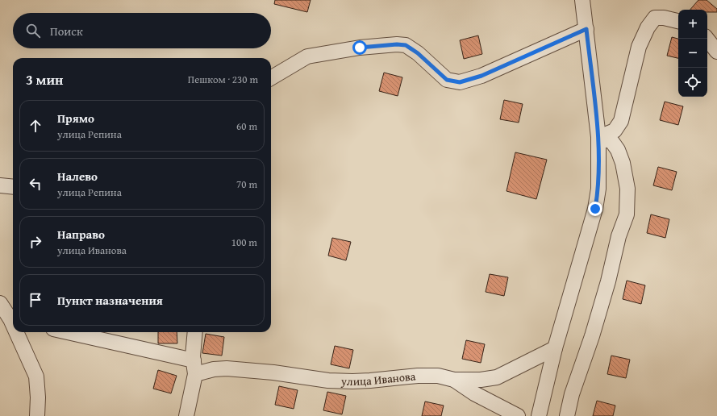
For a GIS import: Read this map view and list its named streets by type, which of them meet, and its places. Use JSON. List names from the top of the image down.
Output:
{
  "streets": {
    "street": ["улица Иванова"]
  },
  "page": {
    "map_buttons": ["+", "−"],
    "search": "Поиск",
    "heading": ["3 мин", "Пешком · 230 m"],
    "list": [
      ["Прямо", "улица Репина", "60 m"],
      ["Налево", "улица Репина", "70 m"],
      ["Направо", "улица Иванова", "100 m"],
      "Пункт назначения"
    ]
  }
}
